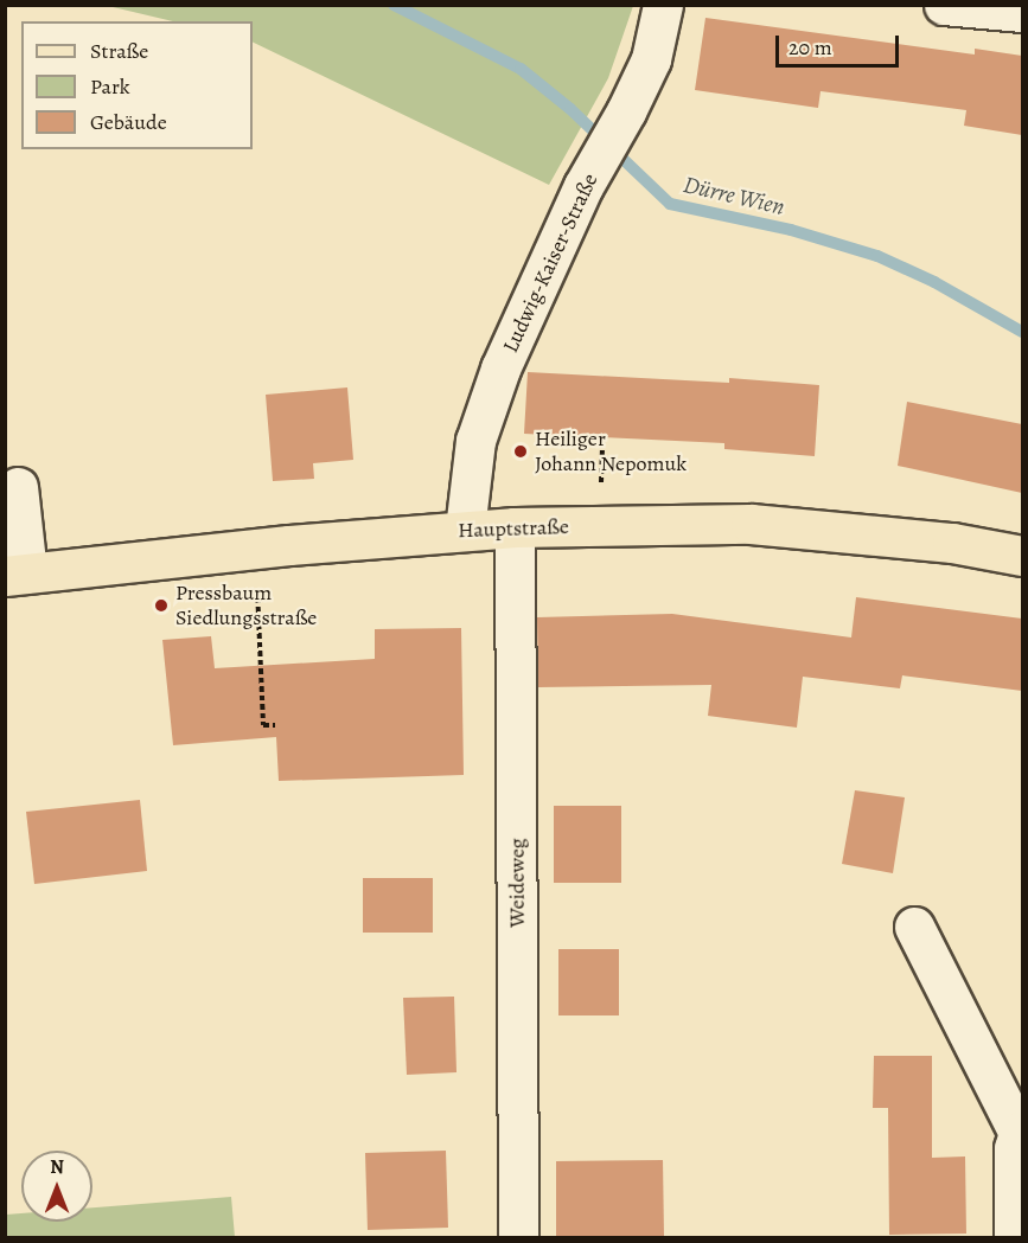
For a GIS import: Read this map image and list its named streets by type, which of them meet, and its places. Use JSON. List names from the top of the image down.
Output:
{
  "streets": {
    "main road": ["Hauptstraße"],
    "street": ["Ludwig-Kaiser-Straße", "Weideweg"]
  },
  "crossings": [
    ["Ludwig-Kaiser-Straße", "Hauptstraße"],
    ["Hauptstraße", "Weideweg"]
  ],
  "water": ["Dürre Wien"],
  "places": ["Heiliger Johann Nepomuk", "Pressbaum Siedlungsstraße"],
  "legend": ["Straße", "Park", "Gebäude"],
  "scale_bar": "20 m",
  "north": "top"
}
